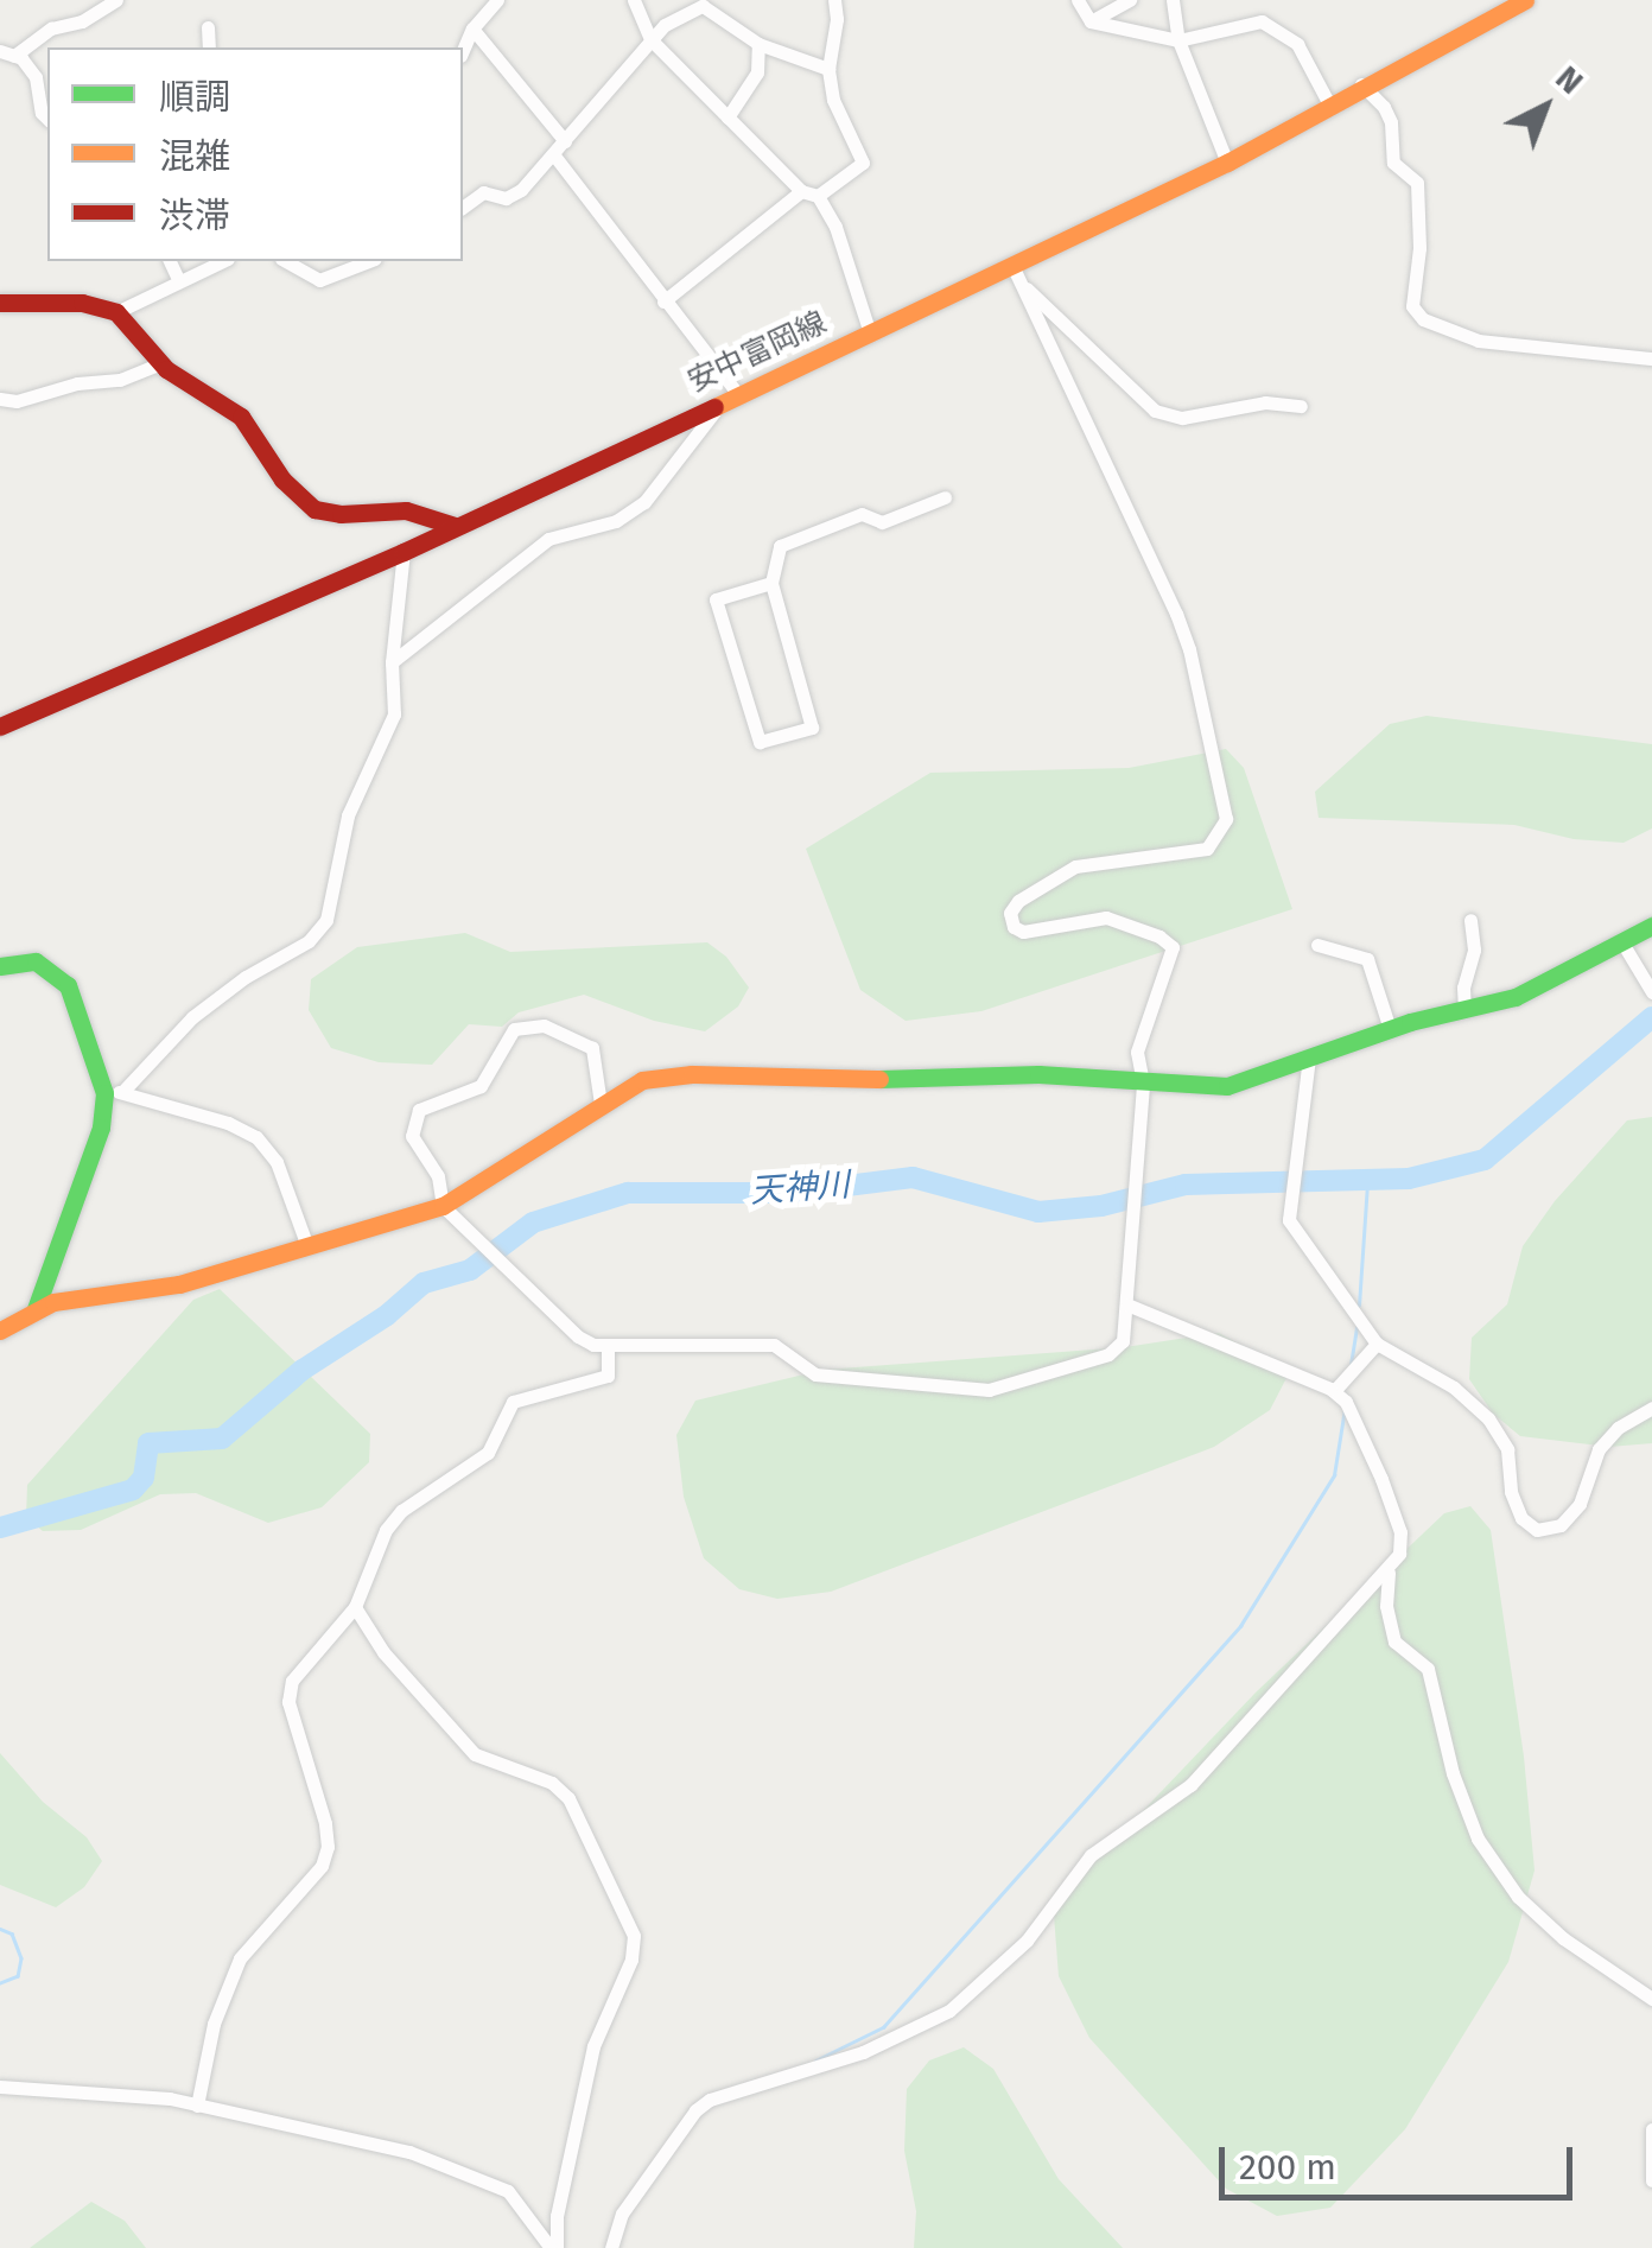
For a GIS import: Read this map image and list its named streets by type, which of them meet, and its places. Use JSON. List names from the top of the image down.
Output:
{
  "streets": {
    "main road": ["安中富岡線"]
  },
  "water": ["天神川"],
  "legend": ["順調", "混雑", "渋滞"],
  "scale_bar": "200 m",
  "north": "top right"
}
